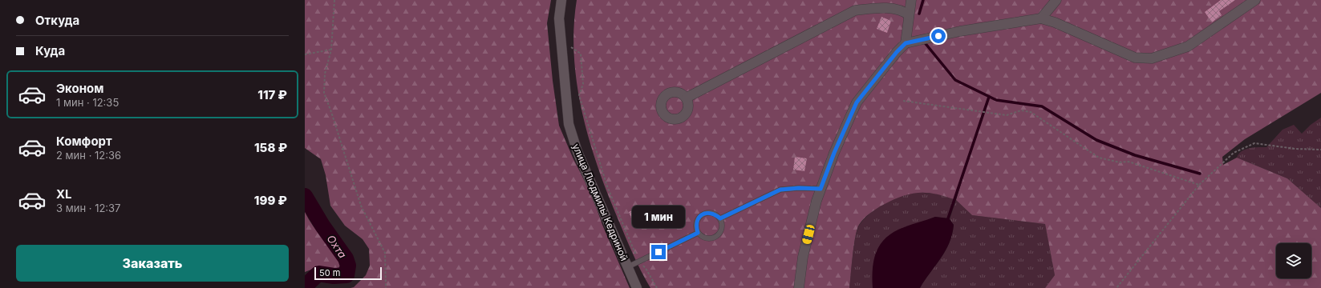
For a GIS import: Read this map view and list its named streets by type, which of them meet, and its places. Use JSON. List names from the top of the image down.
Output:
{
  "streets": {
    "street": ["улица Людмилы Кедриной"]
  },
  "water": ["Охта"],
  "scale_bar": "50 m",
  "page": {
    "banner": ["Откуда", "Куда"],
    "list": [
      {
        "name": "Эконом",
        "note": "1 мин · 12:35",
        "value": "117 ₽"
      },
      {
        "name": "Комфорт",
        "note": "2 мин · 12:36",
        "value": "158 ₽"
      },
      {
        "name": "XL",
        "note": "3 мин · 12:37",
        "value": "199 ₽"
      }
    ],
    "bubble": "1 мин",
    "buttons": "Заказать",
    "scale": "50 m"
  }
}
